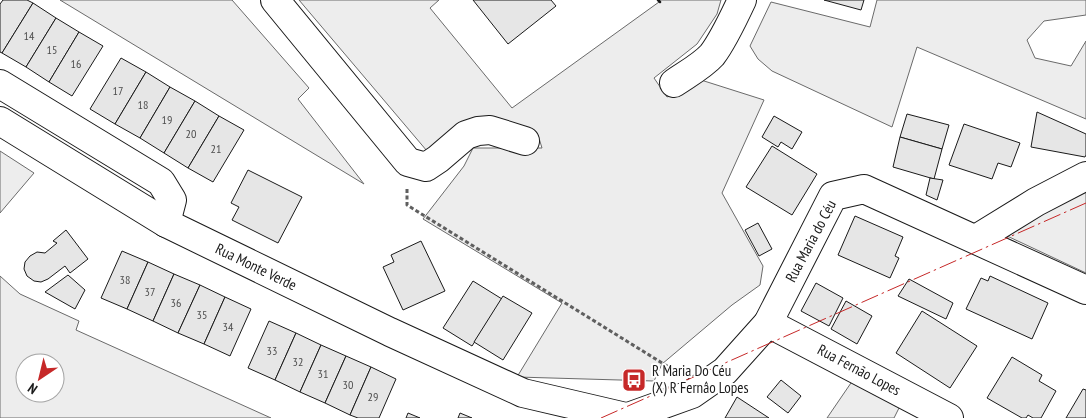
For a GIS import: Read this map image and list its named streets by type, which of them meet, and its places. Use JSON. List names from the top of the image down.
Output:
{
  "streets": {
    "street": ["Rua Maria do Céu", "Rua Monte Verde", "Rua Fernão Lopes"]
  },
  "crossings": [
    ["Rua Maria do Céu", "Rua Monte Verde"],
    ["Rua Maria do Céu", "Rua Fernão Lopes"]
  ],
  "places": {
    "bus stop": ["R Maria Do Céu (X) R Fernâo Lopes"]
  },
  "house_numbers": [
    "14",
    "15",
    "16",
    "17",
    "18",
    "19",
    "20",
    "21",
    "38",
    "37",
    "36",
    "35",
    "34",
    "33",
    "32",
    "31",
    "30",
    "29"
  ],
  "north": "bottom left"
}
